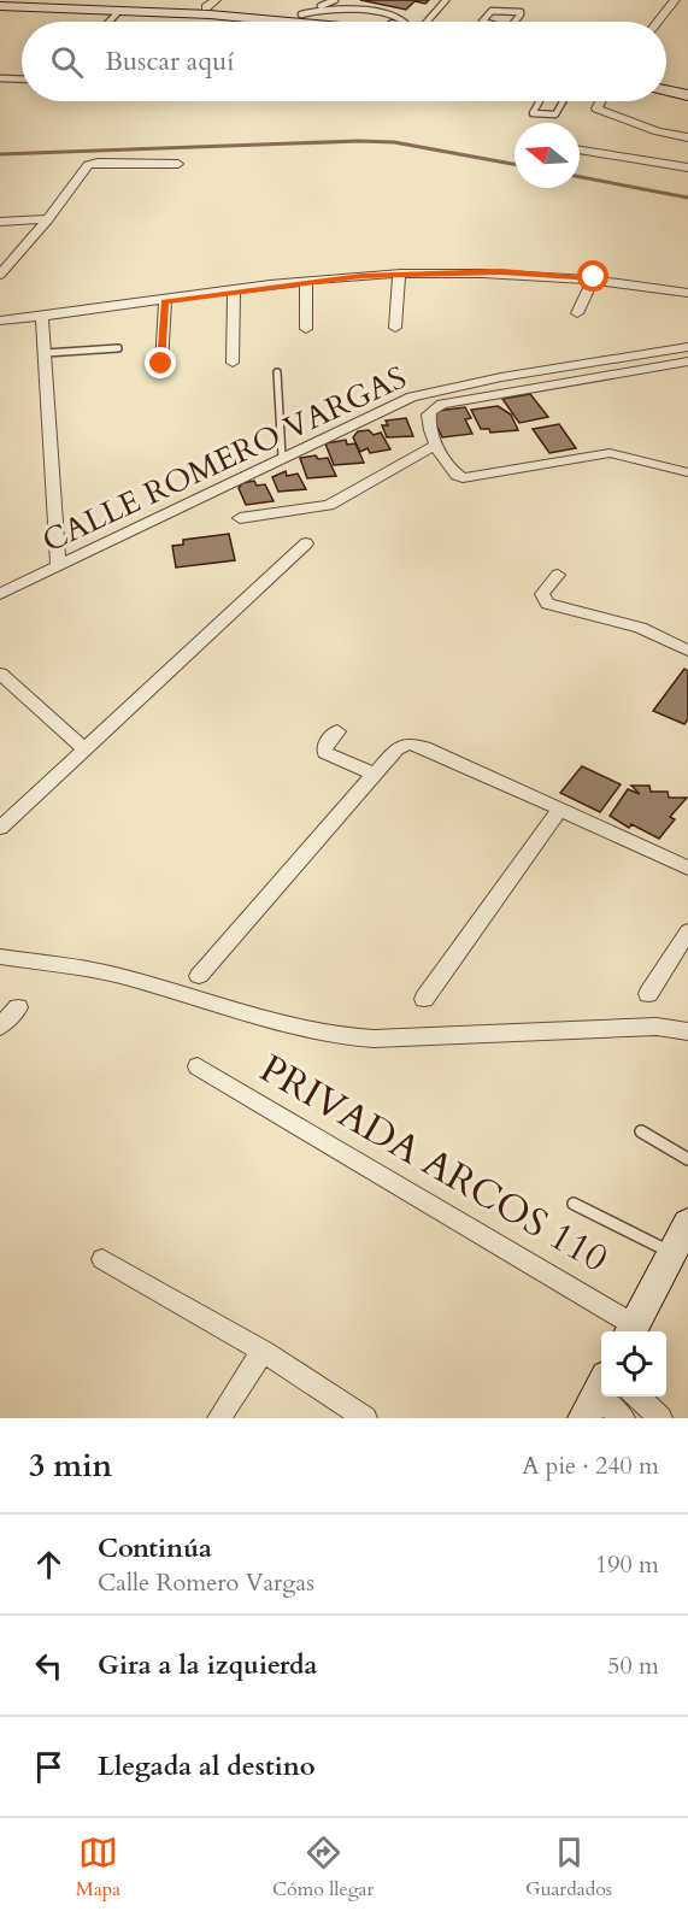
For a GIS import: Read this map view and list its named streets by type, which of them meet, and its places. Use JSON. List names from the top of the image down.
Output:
{
  "streets": {
    "street": ["CALLE ROMERO VARGAS", "PRIVADA ARCOS 110"]
  },
  "north": "left",
  "page": {
    "search": "Buscar aquí",
    "heading": ["3 min", "A pie · 240 m"],
    "list": [
      ["Continúa", "Calle Romero Vargas", "190 m"],
      ["Gira a la izquierda", "50 m"],
      "Llegada al destino"
    ],
    "nav": ["Mapa", "Cómo llegar", "Guardados"]
  }
}
